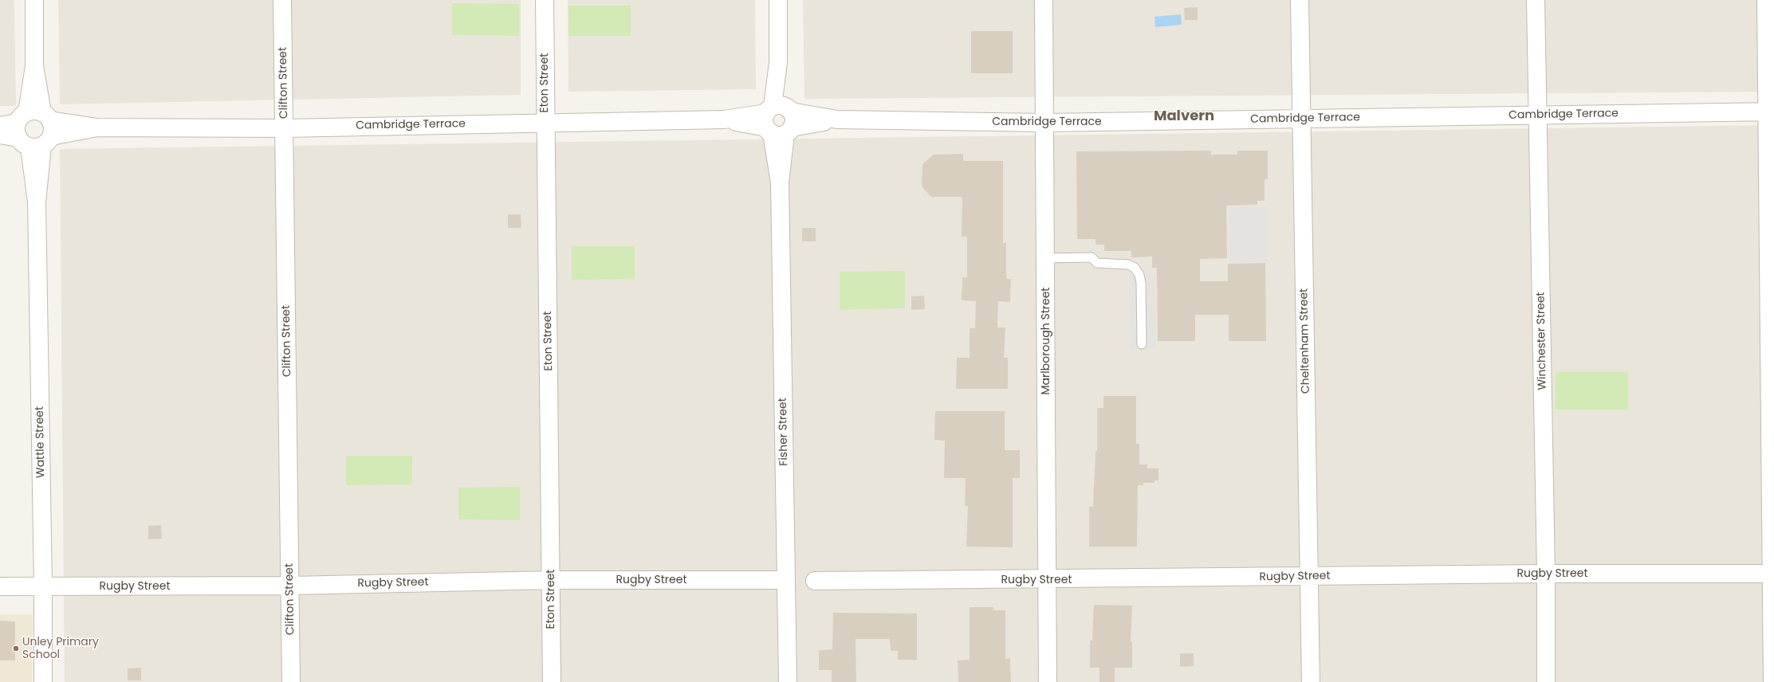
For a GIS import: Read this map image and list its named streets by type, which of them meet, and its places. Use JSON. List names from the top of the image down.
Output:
{
  "streets": {
    "street": [
      "Clifton Street",
      "Eton Street",
      "Cambridge Terrace",
      "Marlborough Street",
      "Cheltenham Street",
      "Winchester Street",
      "Fisher Street",
      "Wattle Street",
      "Rugby Street"
    ]
  },
  "crossings": [
    ["Clifton Street", "Cambridge Terrace"],
    ["Clifton Street", "Rugby Street"],
    ["Eton Street", "Cambridge Terrace"],
    ["Eton Street", "Rugby Street"],
    ["Cambridge Terrace", "Marlborough Street"],
    ["Cambridge Terrace", "Cheltenham Street"],
    ["Cambridge Terrace", "Winchester Street"],
    ["Cambridge Terrace", "Fisher Street"],
    ["Cambridge Terrace", "Wattle Street"],
    ["Marlborough Street", "Rugby Street"],
    ["Cheltenham Street", "Rugby Street"],
    ["Winchester Street", "Rugby Street"],
    ["Fisher Street", "Rugby Street"],
    ["Wattle Street", "Rugby Street"]
  ],
  "districts": ["Malvern"],
  "places": ["Unley Primary School"]
}
